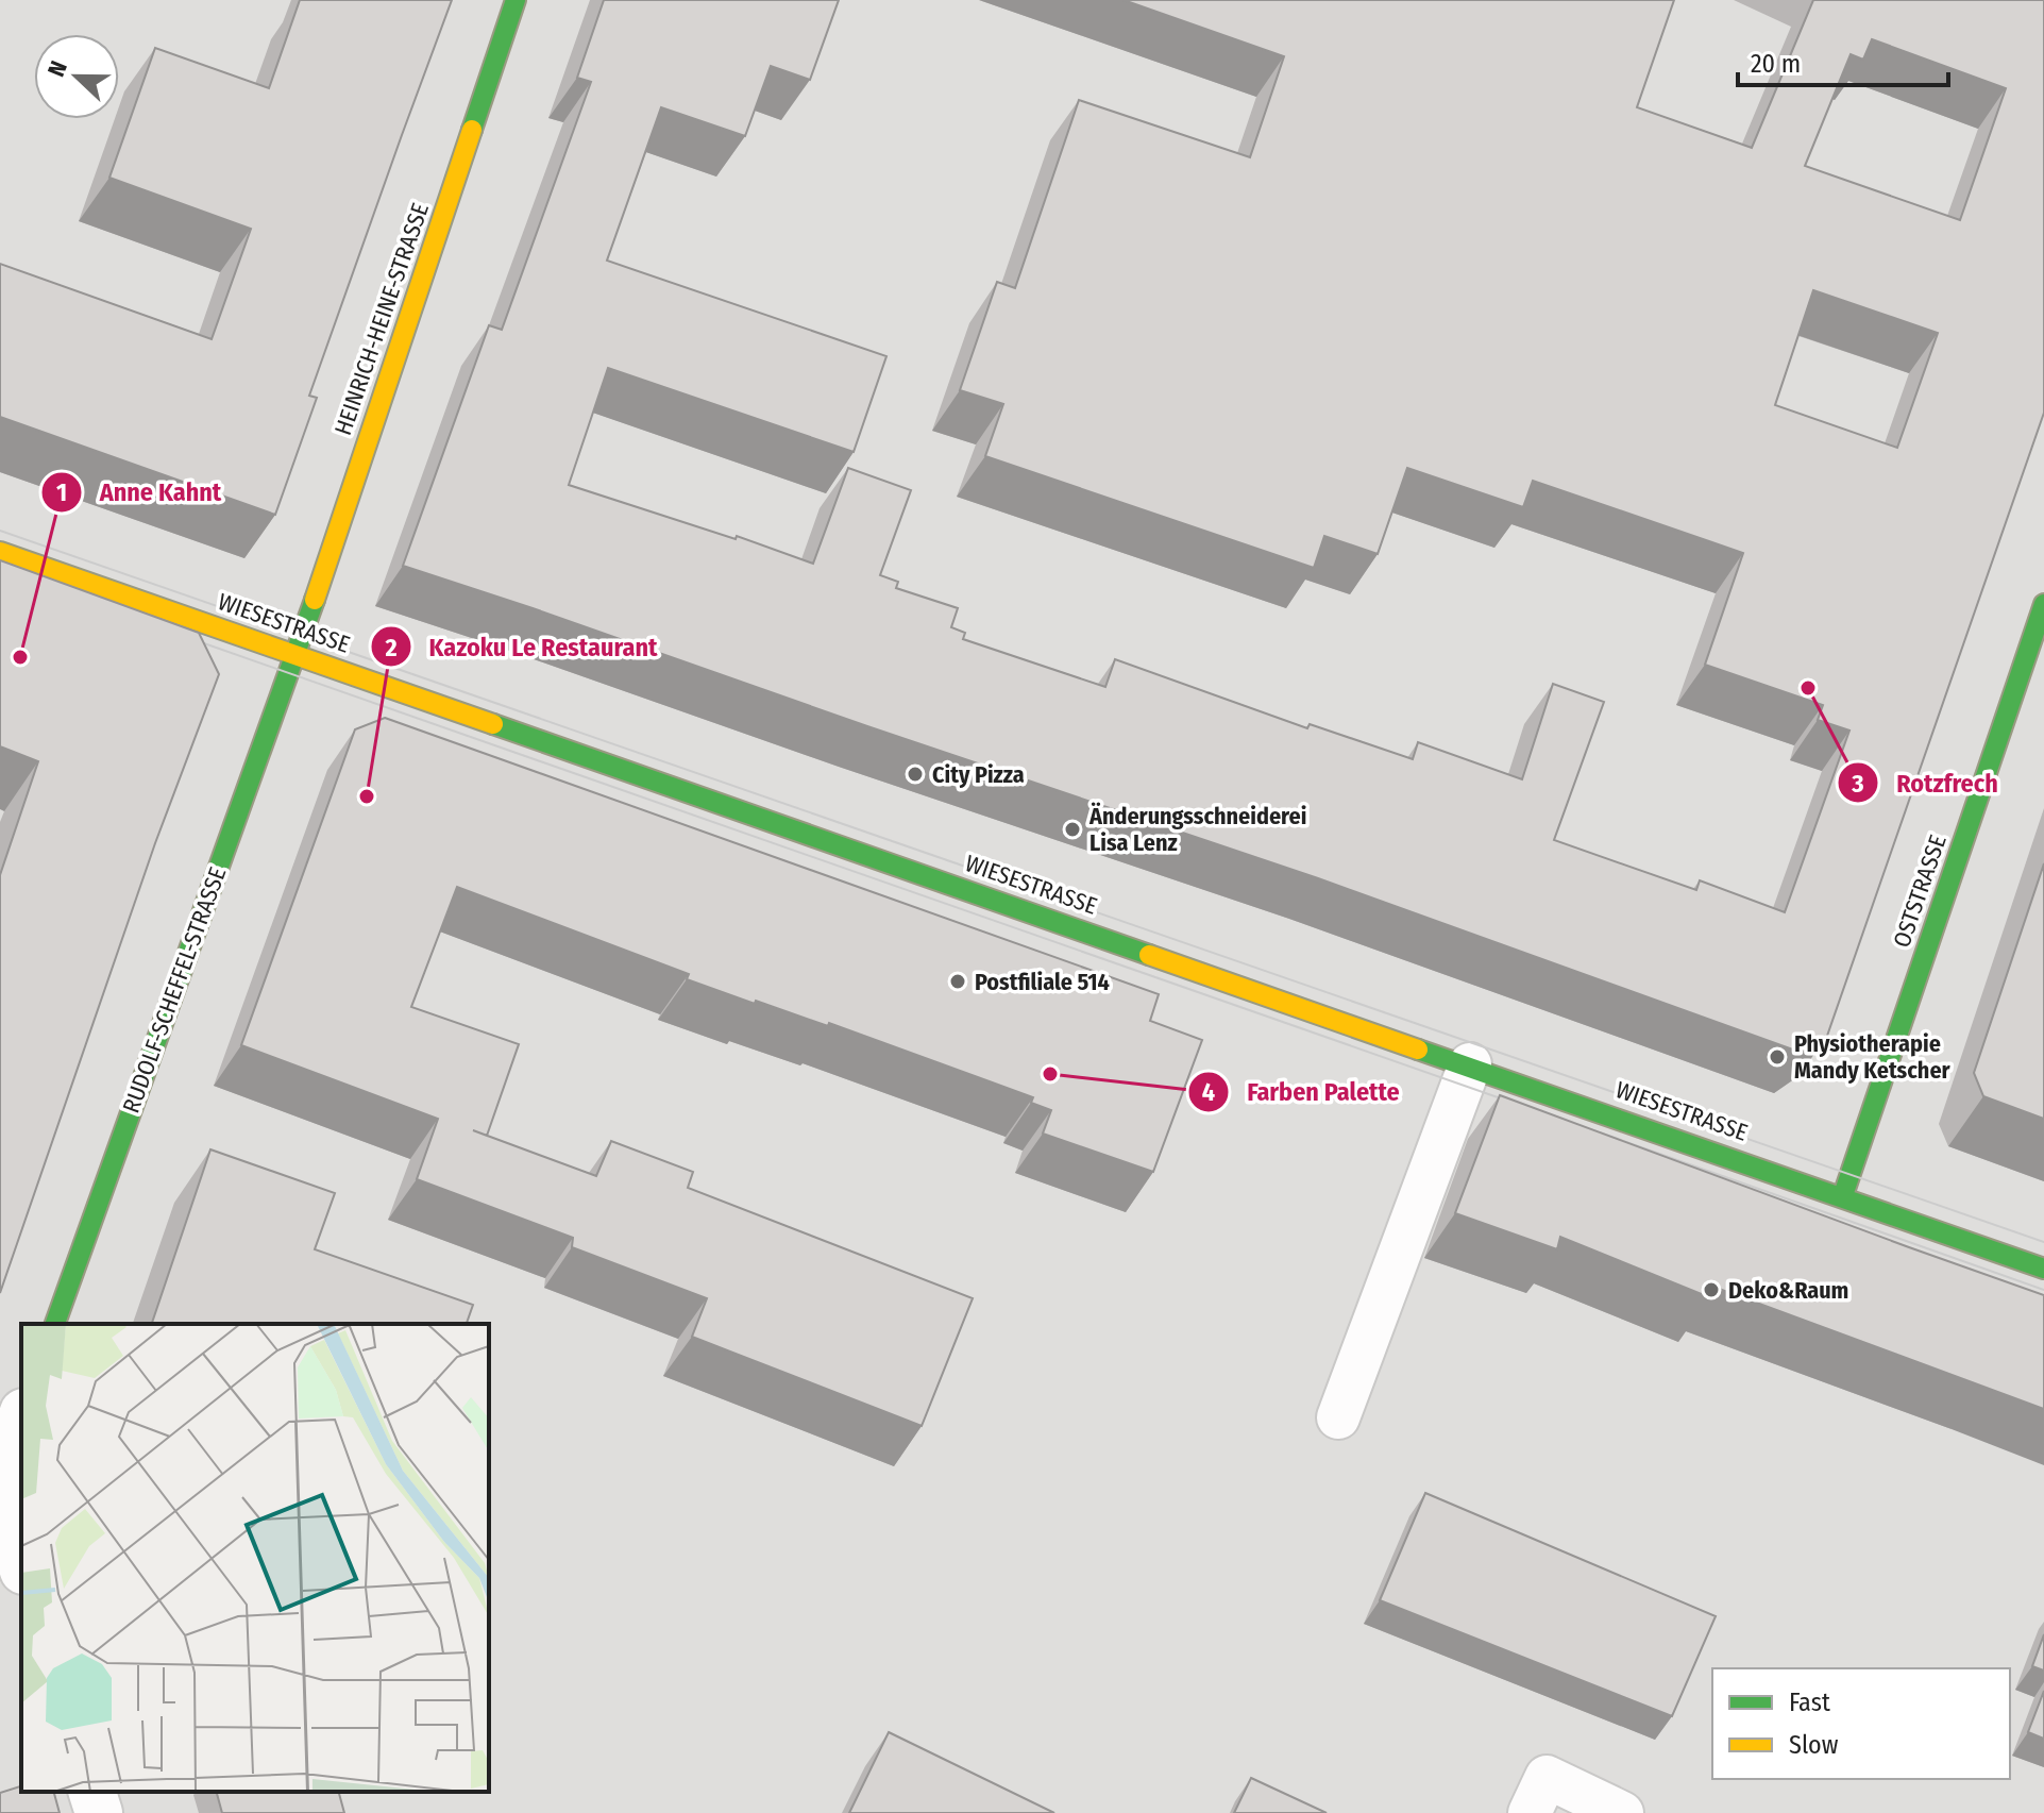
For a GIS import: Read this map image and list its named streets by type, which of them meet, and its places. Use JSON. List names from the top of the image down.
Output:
{
  "streets": {
    "street": [
      "HEINRICH-HEINE-STRASSE",
      "WIESESTRASSE",
      "OSTSTRASSE",
      "RUDOLF-SCHEFFEL-STRASSE"
    ]
  },
  "crossings": [
    ["HEINRICH-HEINE-STRASSE", "WIESESTRASSE"],
    ["HEINRICH-HEINE-STRASSE", "RUDOLF-SCHEFFEL-STRASSE"],
    ["WIESESTRASSE", "OSTSTRASSE"],
    ["WIESESTRASSE", "RUDOLF-SCHEFFEL-STRASSE"]
  ],
  "places": [
    "Anne Kahnt",
    "Rotzfrech",
    "City Pizza",
    "Kazoku Le Restaurant",
    "Änderungsschneiderei Lisa Lenz",
    "Postfiliale 514",
    "Physiotherapie Mandy Ketscher",
    "Farben Palette",
    "Deko&Raum"
  ],
  "legend": ["Fast", "Slow"],
  "scale_bar": "20 m",
  "north": "left"
}
